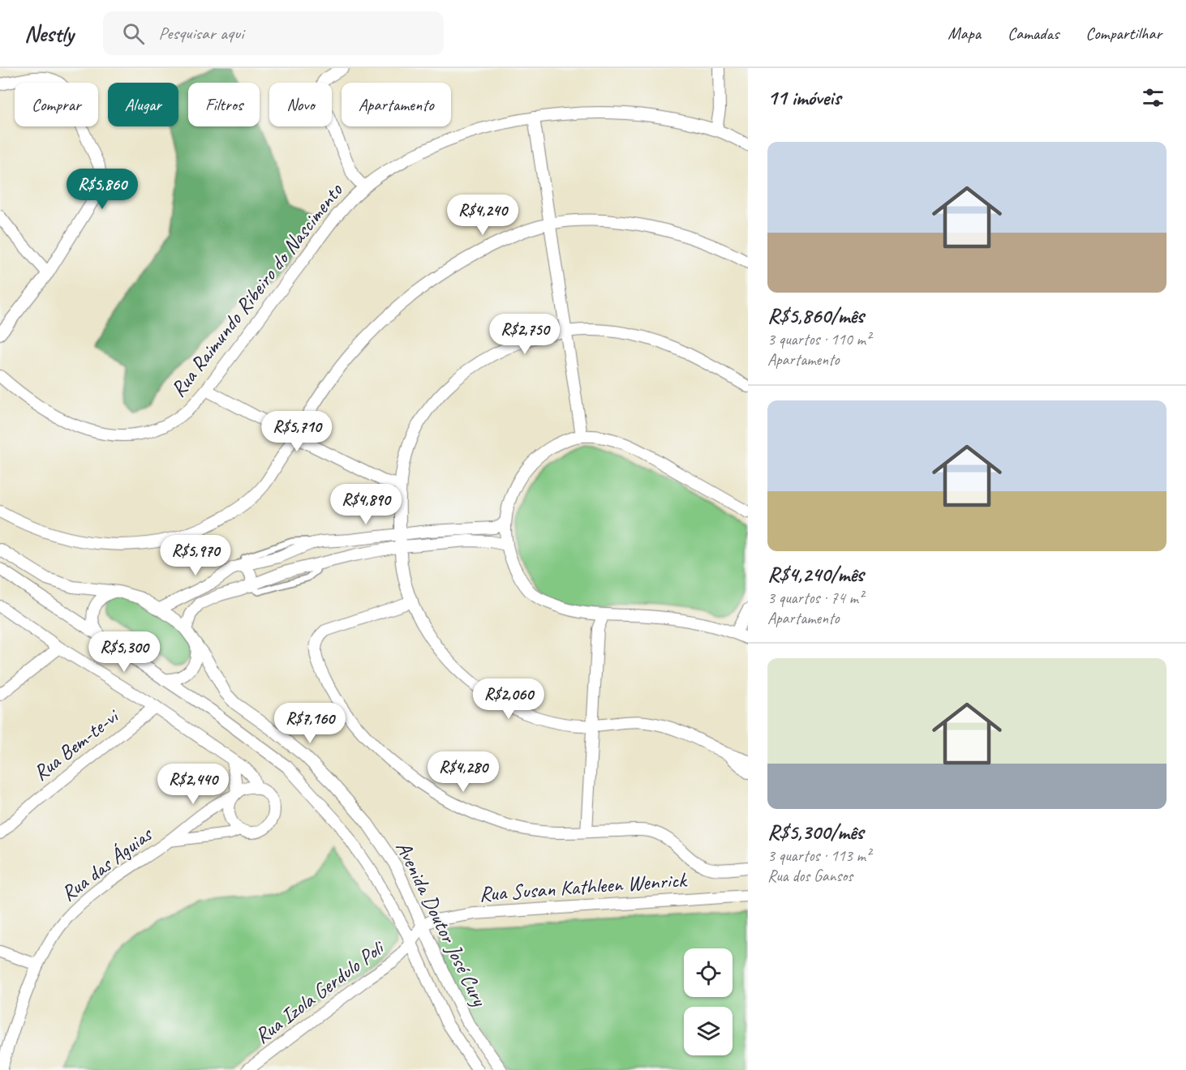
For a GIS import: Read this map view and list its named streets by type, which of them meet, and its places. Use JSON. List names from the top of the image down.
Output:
{
  "streets": {
    "street": [
      "Rua Raimundo Ribeiro do Nascimento",
      "Rua Bem-te-vi",
      "Rua das Águias",
      "Rua Susan Kathleen Wenrick",
      "Avenida Doutor José Cury",
      "Rua Izola Gerdulo Poli"
    ]
  },
  "crossings": [
    ["Rua Susan Kathleen Wenrick", "Avenida Doutor José Cury"],
    ["Rua Susan Kathleen Wenrick", "Rua Izola Gerdulo Poli"],
    ["Avenida Doutor José Cury", "Rua Izola Gerdulo Poli"]
  ],
  "page": {
    "header": "Nestly",
    "search": "Pesquisar aqui",
    "nav": ["Mapa", "Camadas", "Compartilhar"],
    "heading": "11 imóveis",
    "chip": [
      "Comprar",
      "Alugar",
      "Filtros",
      "Novo",
      "Apartamento"
    ],
    "list": [
      {
        "name": "R$5,860/mês",
        "note": "3 quartos · 110 m² · Apartamento"
      },
      {
        "name": "R$4,240/mês",
        "note": "3 quartos · 74 m² · Apartamento"
      },
      {
        "name": "R$5,300/mês",
        "note": "3 quartos · 113 m² · Rua dos Gansos"
      }
    ],
    "price": [
      "R$5,860",
      "R$4,240",
      "R$2,750",
      "R$5,710",
      "R$4,890",
      "R$5,970",
      "R$5,300",
      "R$2,060",
      "R$7,160",
      "R$4,280",
      "R$2,440"
    ]
  }
}
